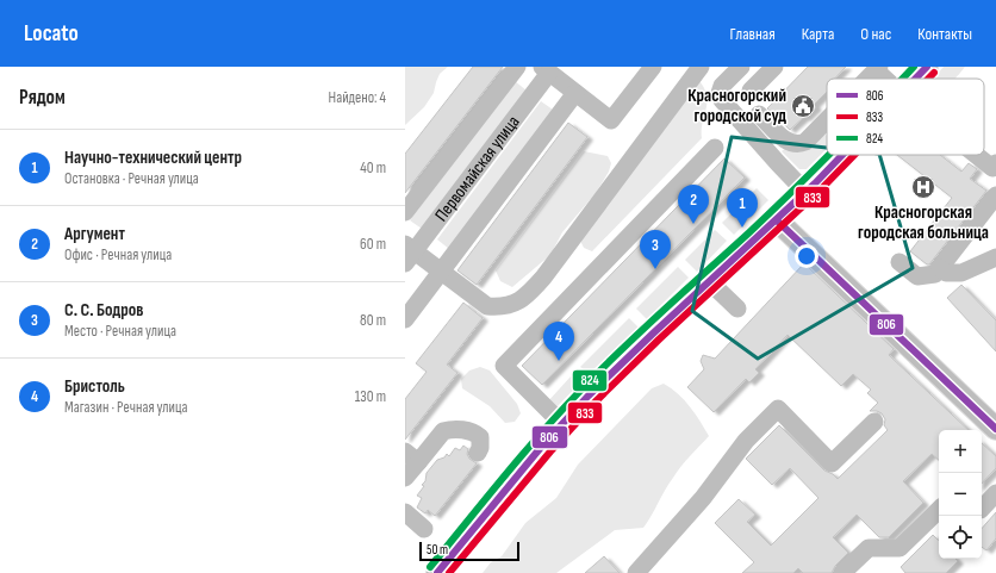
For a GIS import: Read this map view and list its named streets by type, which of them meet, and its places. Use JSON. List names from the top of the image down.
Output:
{
  "streets": {
    "street": ["Первомайская улица"]
  },
  "places": {
    "public building": ["Красногорский городской суд"],
    "hospital": ["Красногорская городская больница"]
  },
  "lines": ["transit line 806", "transit line 824", "transit line 833"],
  "legend": ["806", "833", "824"],
  "scale_bar": "50 m",
  "page": {
    "header": "Locato",
    "nav": [
      "Главная",
      "Карта",
      "О нас",
      "Контакты"
    ],
    "heading": ["Рядом", "Найдено: 4"],
    "list": [
      {
        "mark": "1",
        "name": "Научно-технический центр",
        "note": "Остановка · Речная улица",
        "value": "40 m"
      },
      {
        "mark": "2",
        "name": "Аргумент",
        "note": "Офис · Речная улица",
        "value": "60 m"
      },
      {
        "mark": "3",
        "name": "С. С. Бодров",
        "note": "Место · Речная улица",
        "value": "80 m"
      },
      {
        "mark": "4",
        "name": "Бристоль",
        "note": "Магазин · Речная улица",
        "value": "130 m"
      }
    ],
    "pins": [
      "2",
      "1",
      "3",
      "4"
    ],
    "map_buttons": ["+", "−"],
    "scale": "50 m"
  }
}
